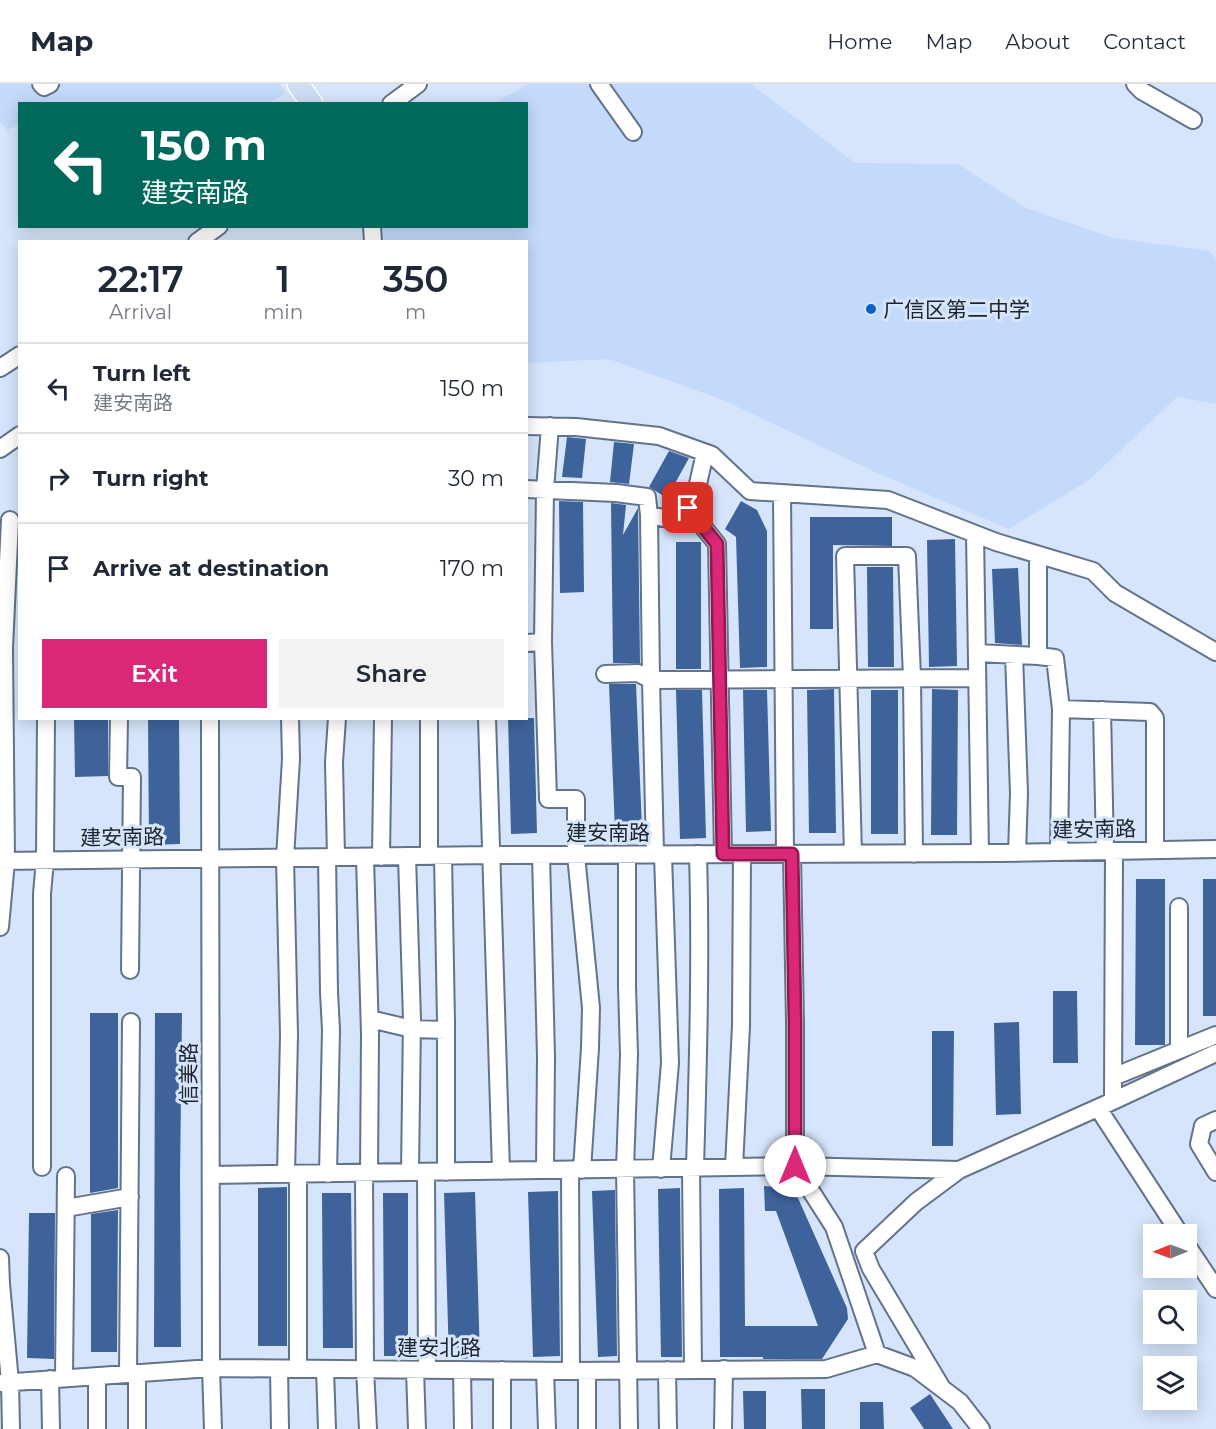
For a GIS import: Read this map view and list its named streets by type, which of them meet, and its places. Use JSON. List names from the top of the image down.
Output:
{
  "streets": {
    "street": ["建安南路", "信美路", "建安北路"]
  },
  "crossings": [
    ["建安南路", "信美路"],
    ["信美路", "建安北路"]
  ],
  "places": ["广信区第二中学"],
  "north": "left",
  "page": {
    "header": "Map",
    "nav": [
      "Home",
      "Map",
      "About",
      "Contact"
    ],
    "turn": ["150 m", "建安南路"],
    "eta": [
      "22:17",
      "Arrival",
      "1",
      "min",
      "350",
      "m"
    ],
    "list": [
      {
        "name": "Turn left",
        "note": "建安南路",
        "value": "150 m"
      },
      {
        "name": "Turn right",
        "value": "30 m"
      },
      {
        "name": "Arrive at destination",
        "value": "170 m"
      }
    ],
    "buttons": ["Exit", "Share"]
  }
}
